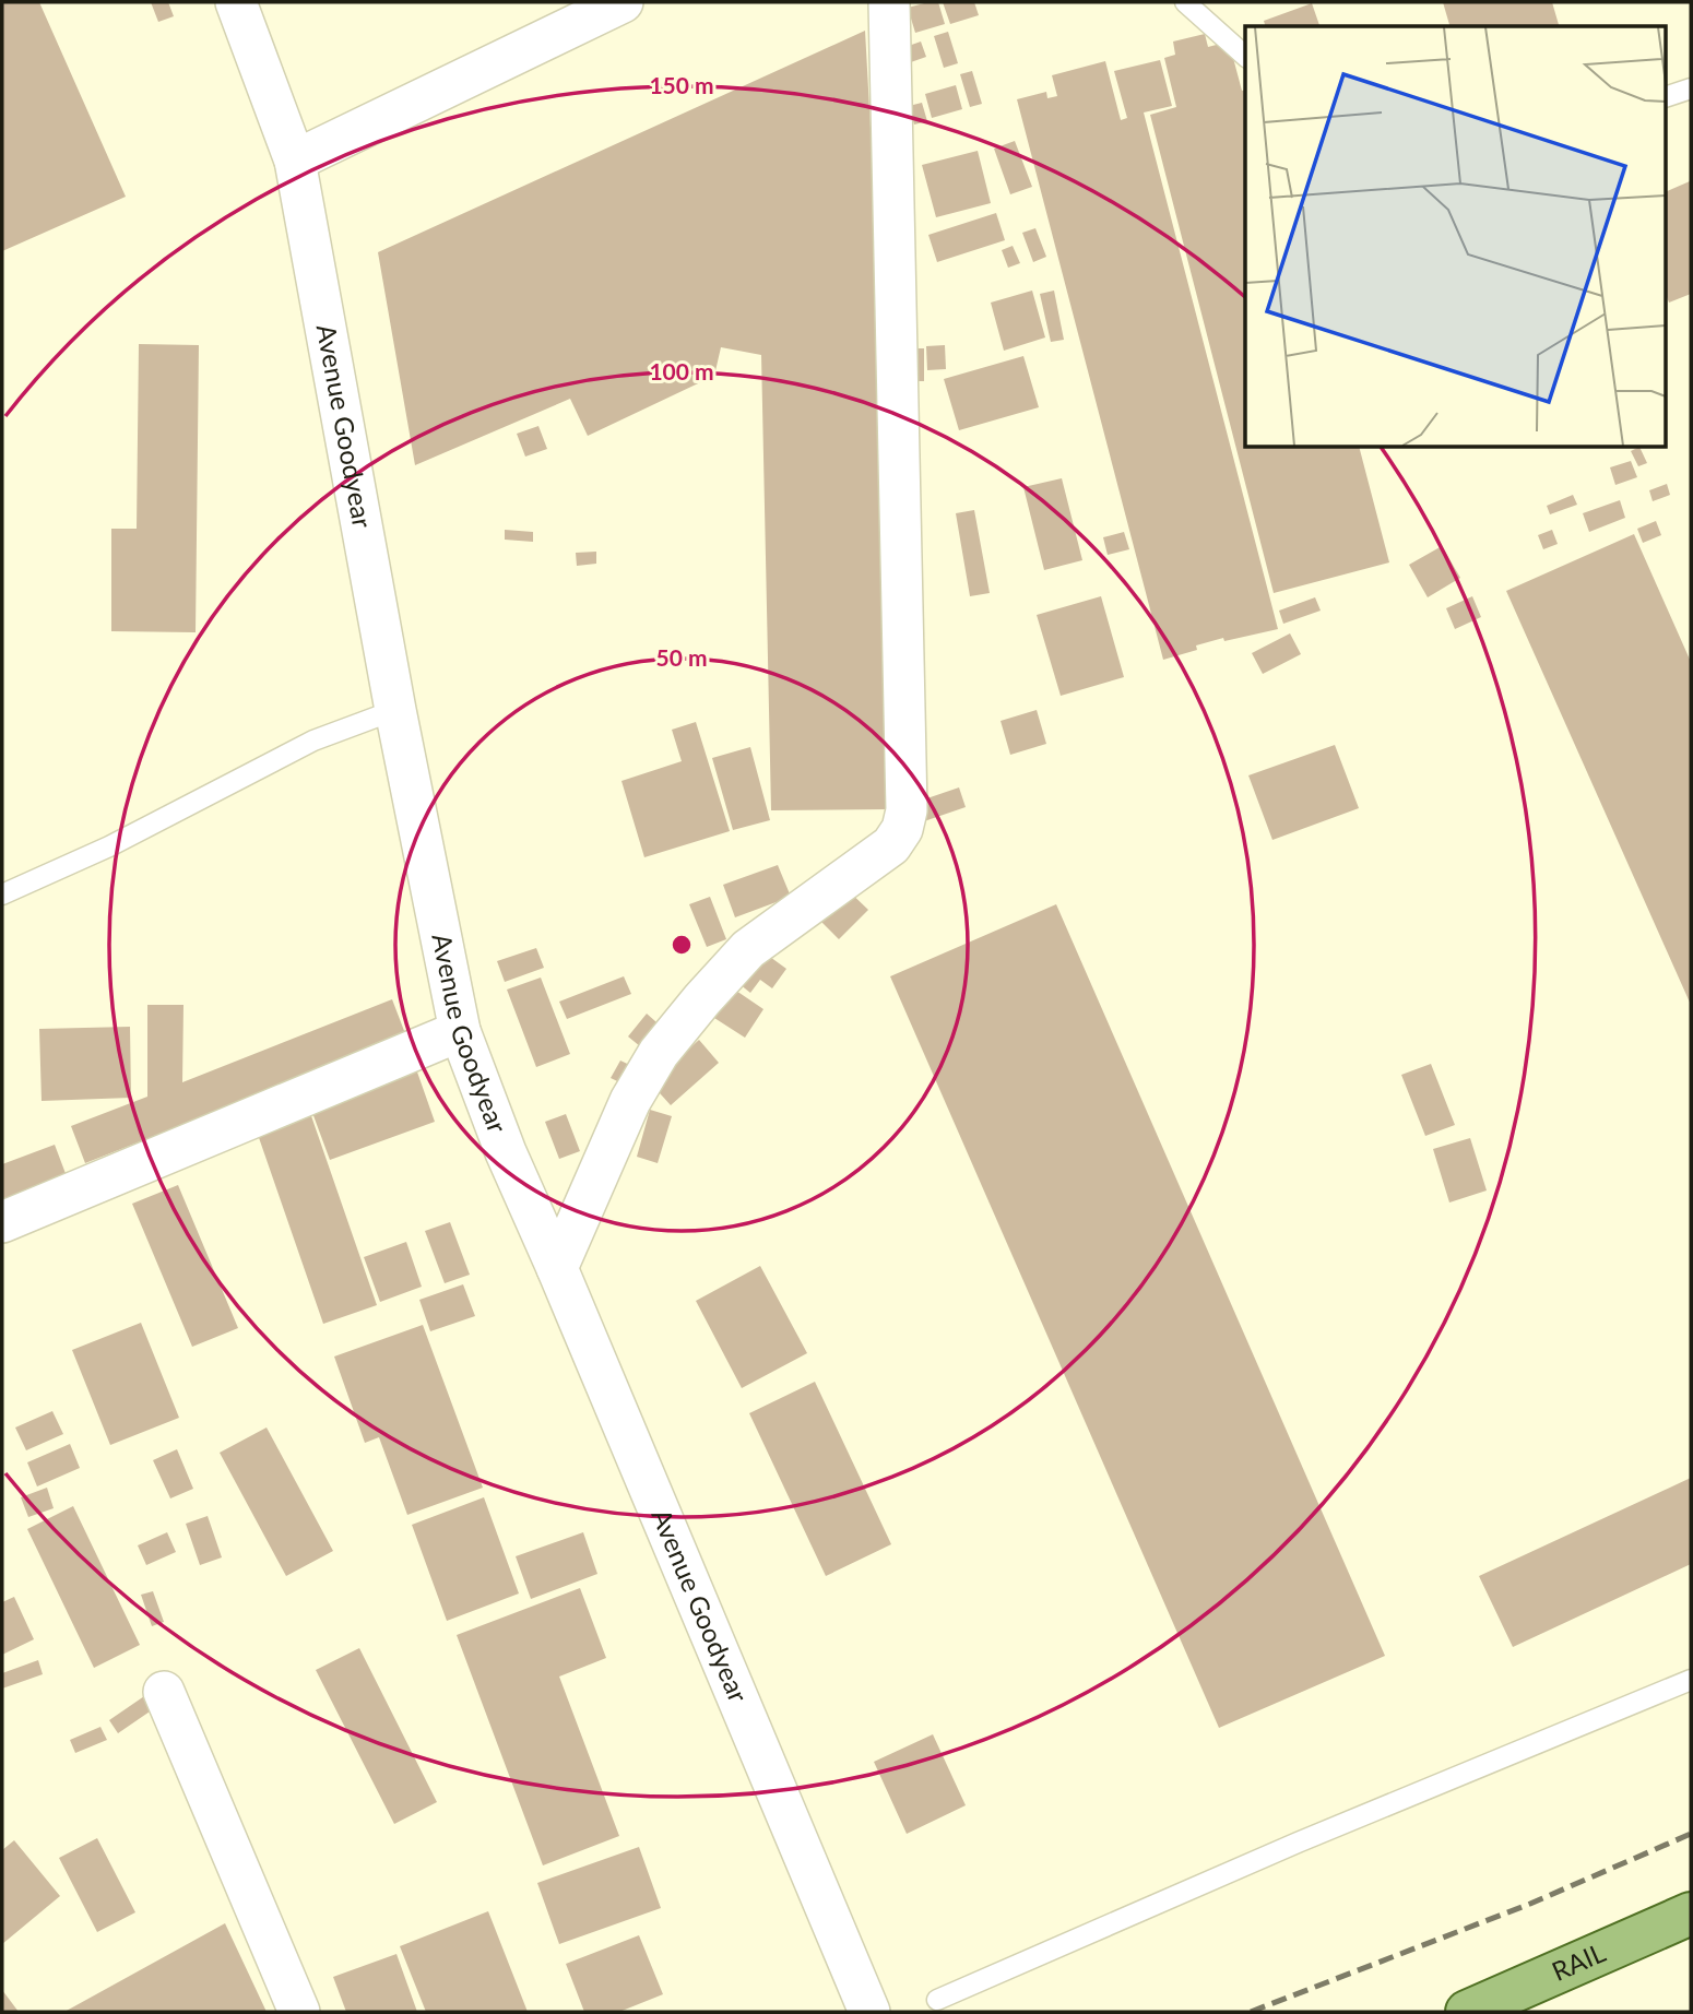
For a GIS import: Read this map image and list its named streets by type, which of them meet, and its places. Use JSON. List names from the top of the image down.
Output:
{
  "streets": {
    "main road": ["RAIL"],
    "street": ["Avenue Goodyear"]
  },
  "rings": ["150 m", "100 m", "50 m"]
}
